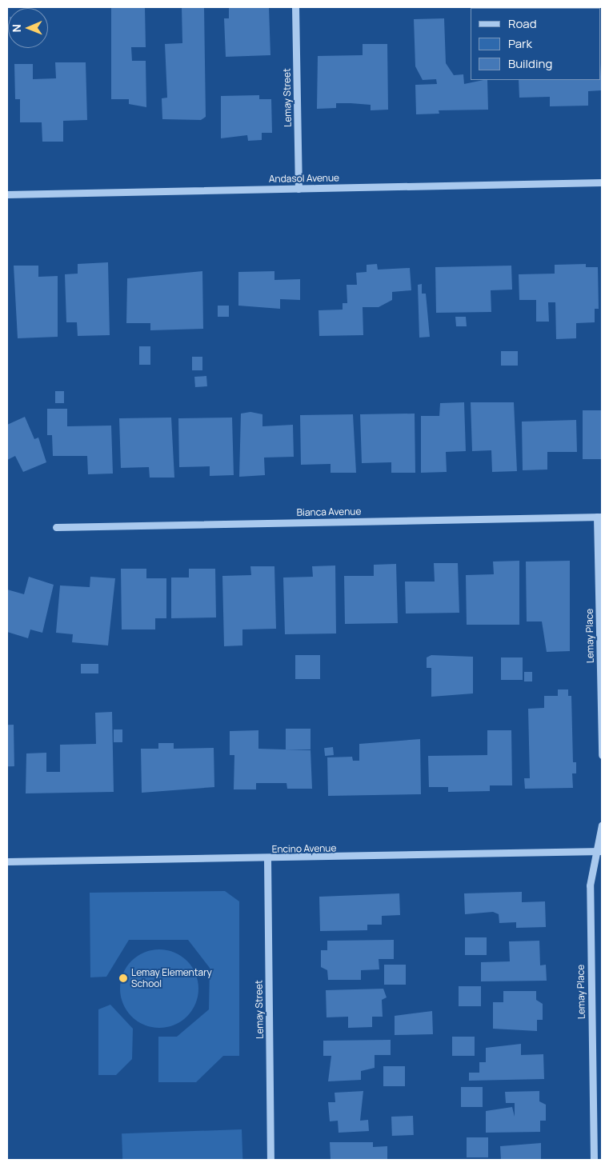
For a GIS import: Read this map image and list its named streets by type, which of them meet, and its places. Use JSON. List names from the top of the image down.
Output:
{
  "streets": {
    "street": [
      "Lemay Street",
      "Andasol Avenue",
      "Bianca Avenue",
      "Lemay Place",
      "Encino Avenue"
    ]
  },
  "crossings": [
    ["Lemay Street", "Andasol Avenue"],
    ["Lemay Street", "Encino Avenue"],
    ["Bianca Avenue", "Lemay Place"],
    ["Lemay Place", "Encino Avenue"]
  ],
  "places": ["Lemay Elementary School"],
  "legend": ["Road", "Park", "Building"],
  "north": "left"
}
